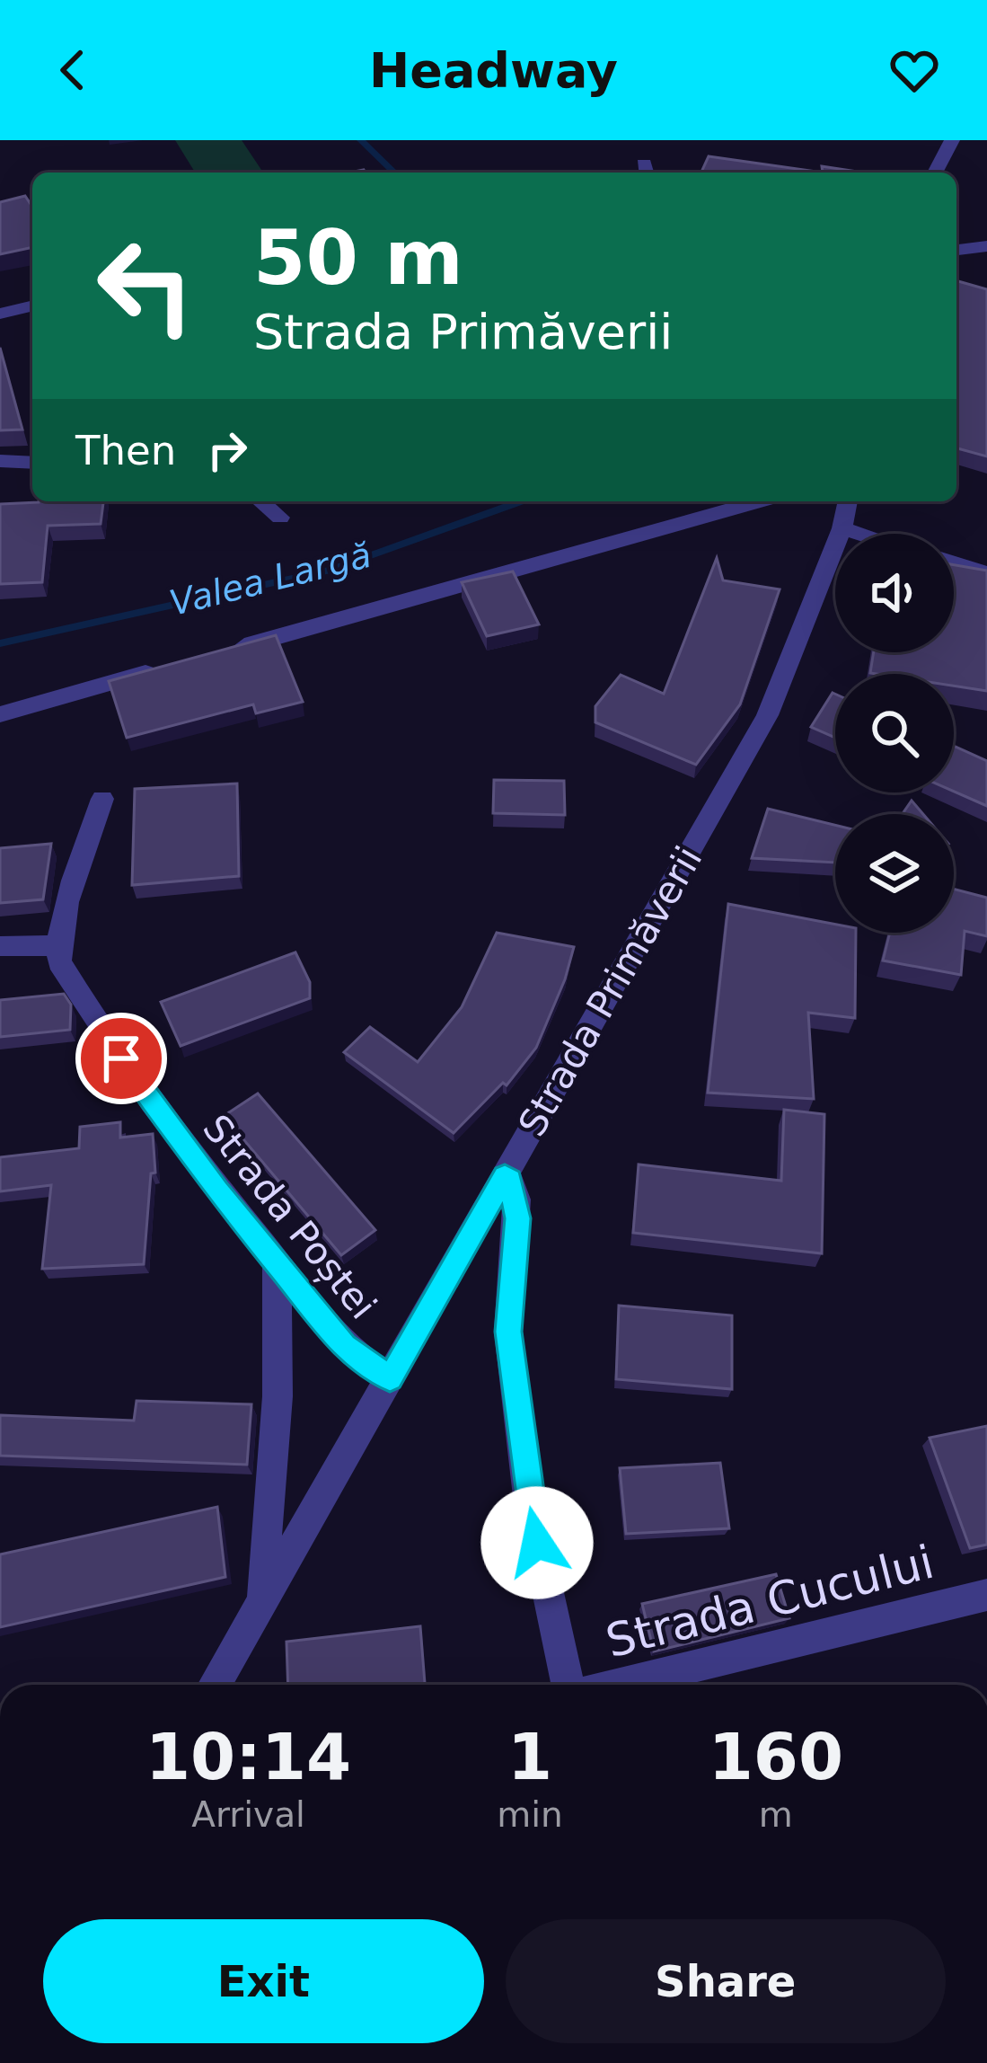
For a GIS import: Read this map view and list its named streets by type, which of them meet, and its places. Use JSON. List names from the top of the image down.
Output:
{
  "streets": {
    "street": ["Strada Primăverii", "Strada Poștei", "Strada Cucului"]
  },
  "crossings": [
    ["Strada Primăverii", "Strada Poștei"]
  ],
  "water": ["Valea Largă"],
  "page": {
    "header": "Headway",
    "turn": ["50 m", "Strada Primăverii"],
    "then": "Then",
    "eta": [
      "10:14",
      "Arrival",
      "1",
      "min",
      "160",
      "m"
    ],
    "buttons": ["Exit", "Share"]
  }
}
